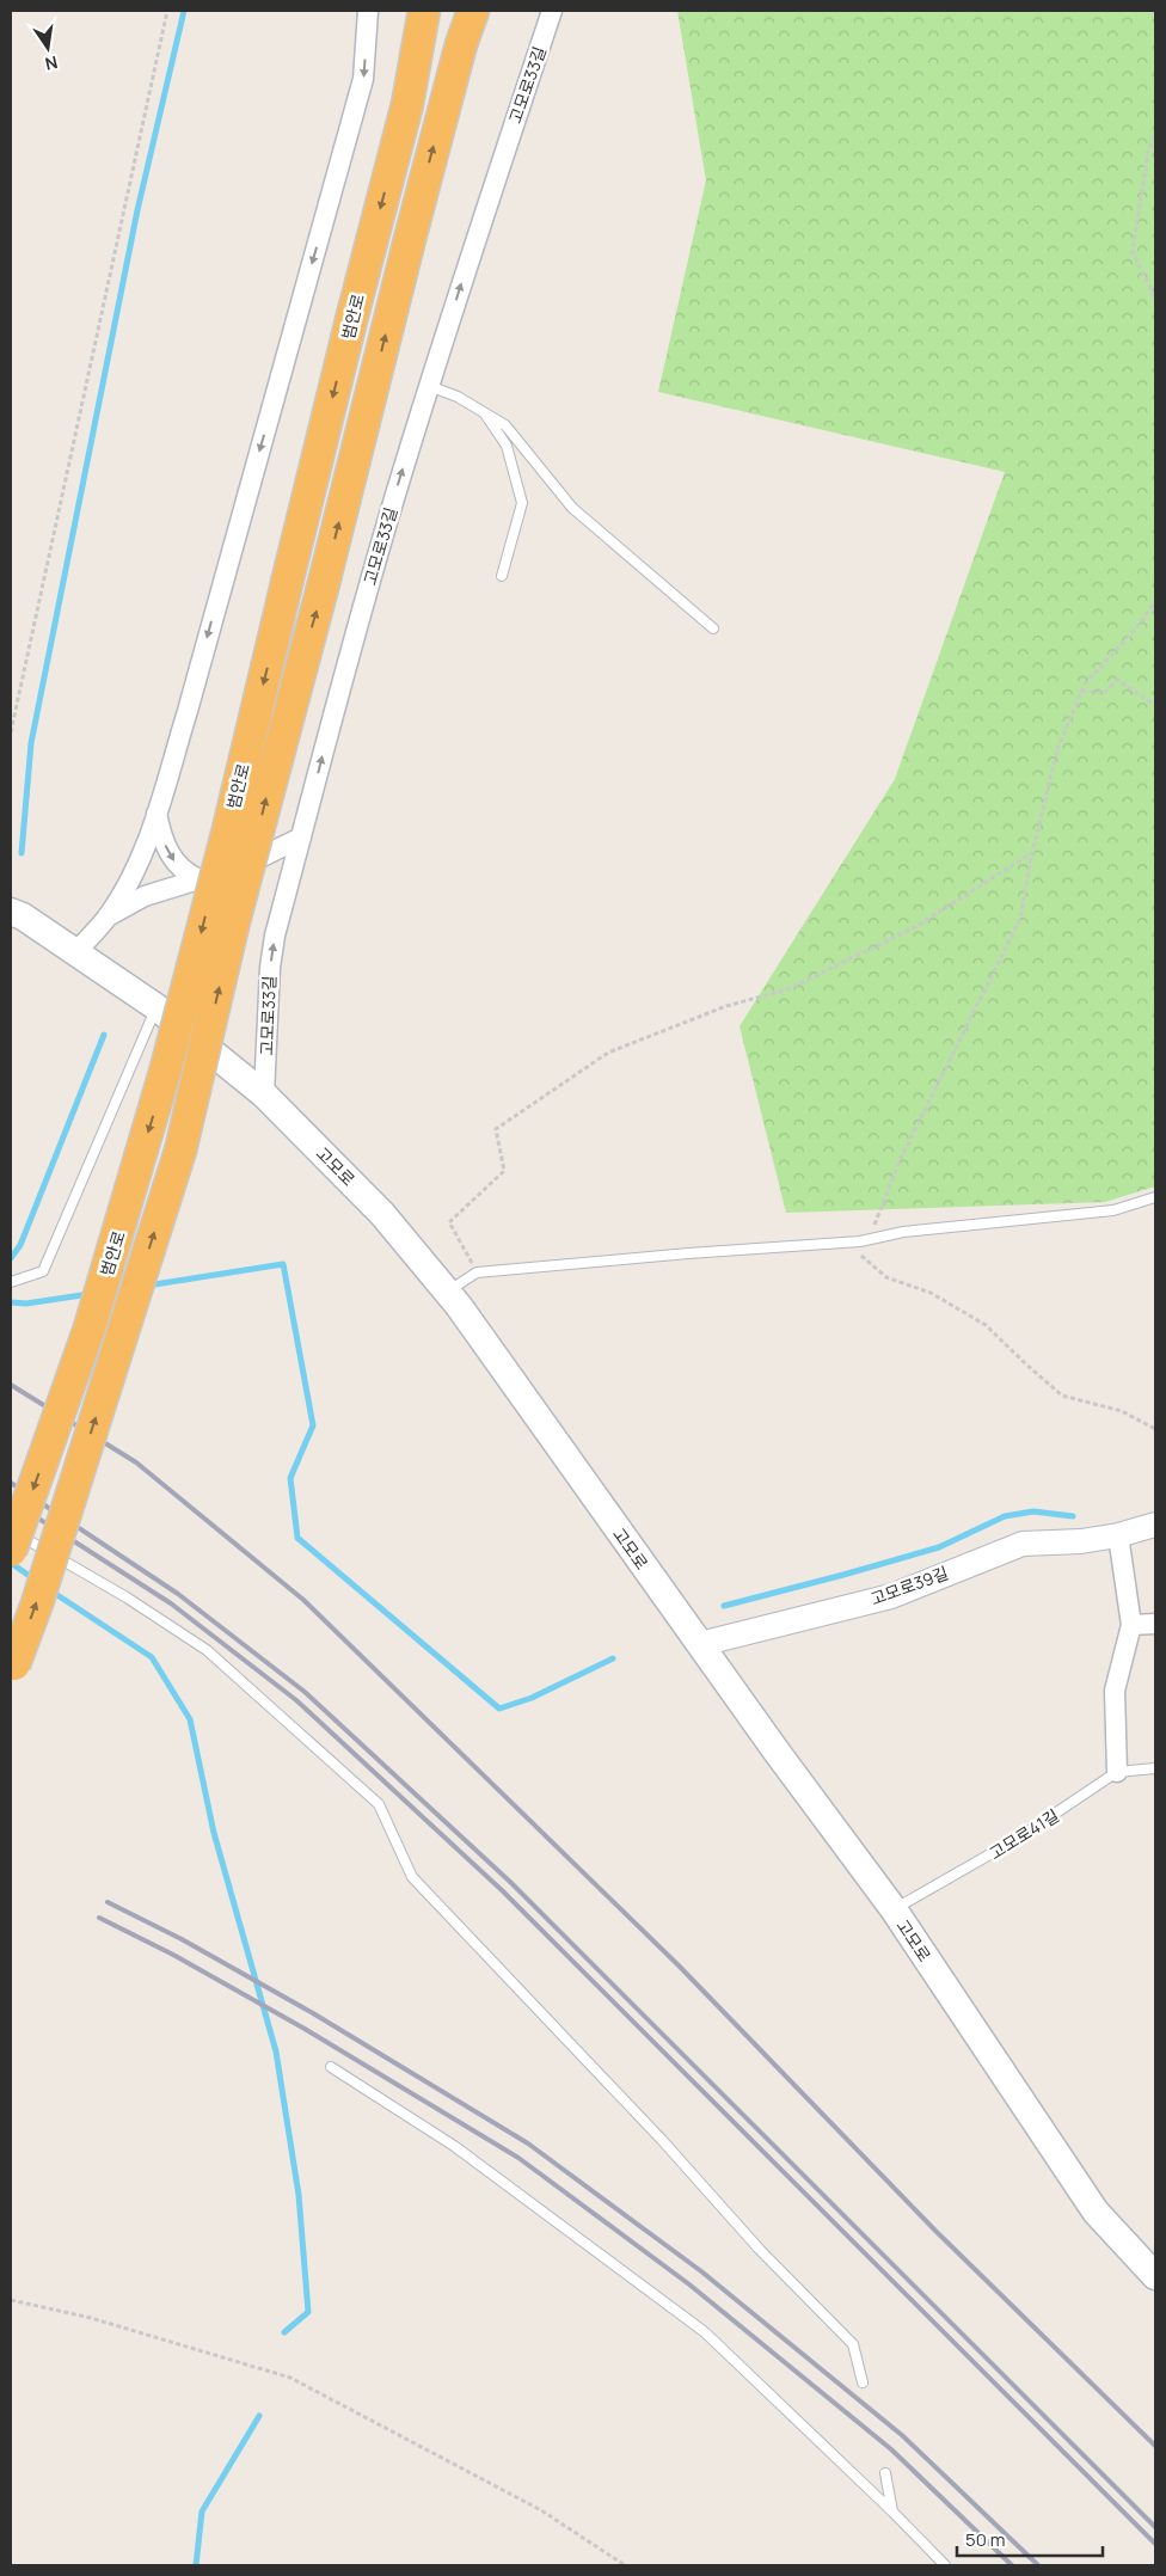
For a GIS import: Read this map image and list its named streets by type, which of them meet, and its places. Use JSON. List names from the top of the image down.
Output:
{
  "streets": {
    "highway": ["범안로"],
    "main road": ["고모로"],
    "street": ["고모로33길", "고모로39길"],
    "lane": ["고모로41길"]
  },
  "crossings": [
    ["고모로33길", "고모로"],
    ["고모로", "고모로39길"],
    ["고모로", "고모로41길"]
  ],
  "scale_bar": "50 m",
  "north": "bottom"
}
